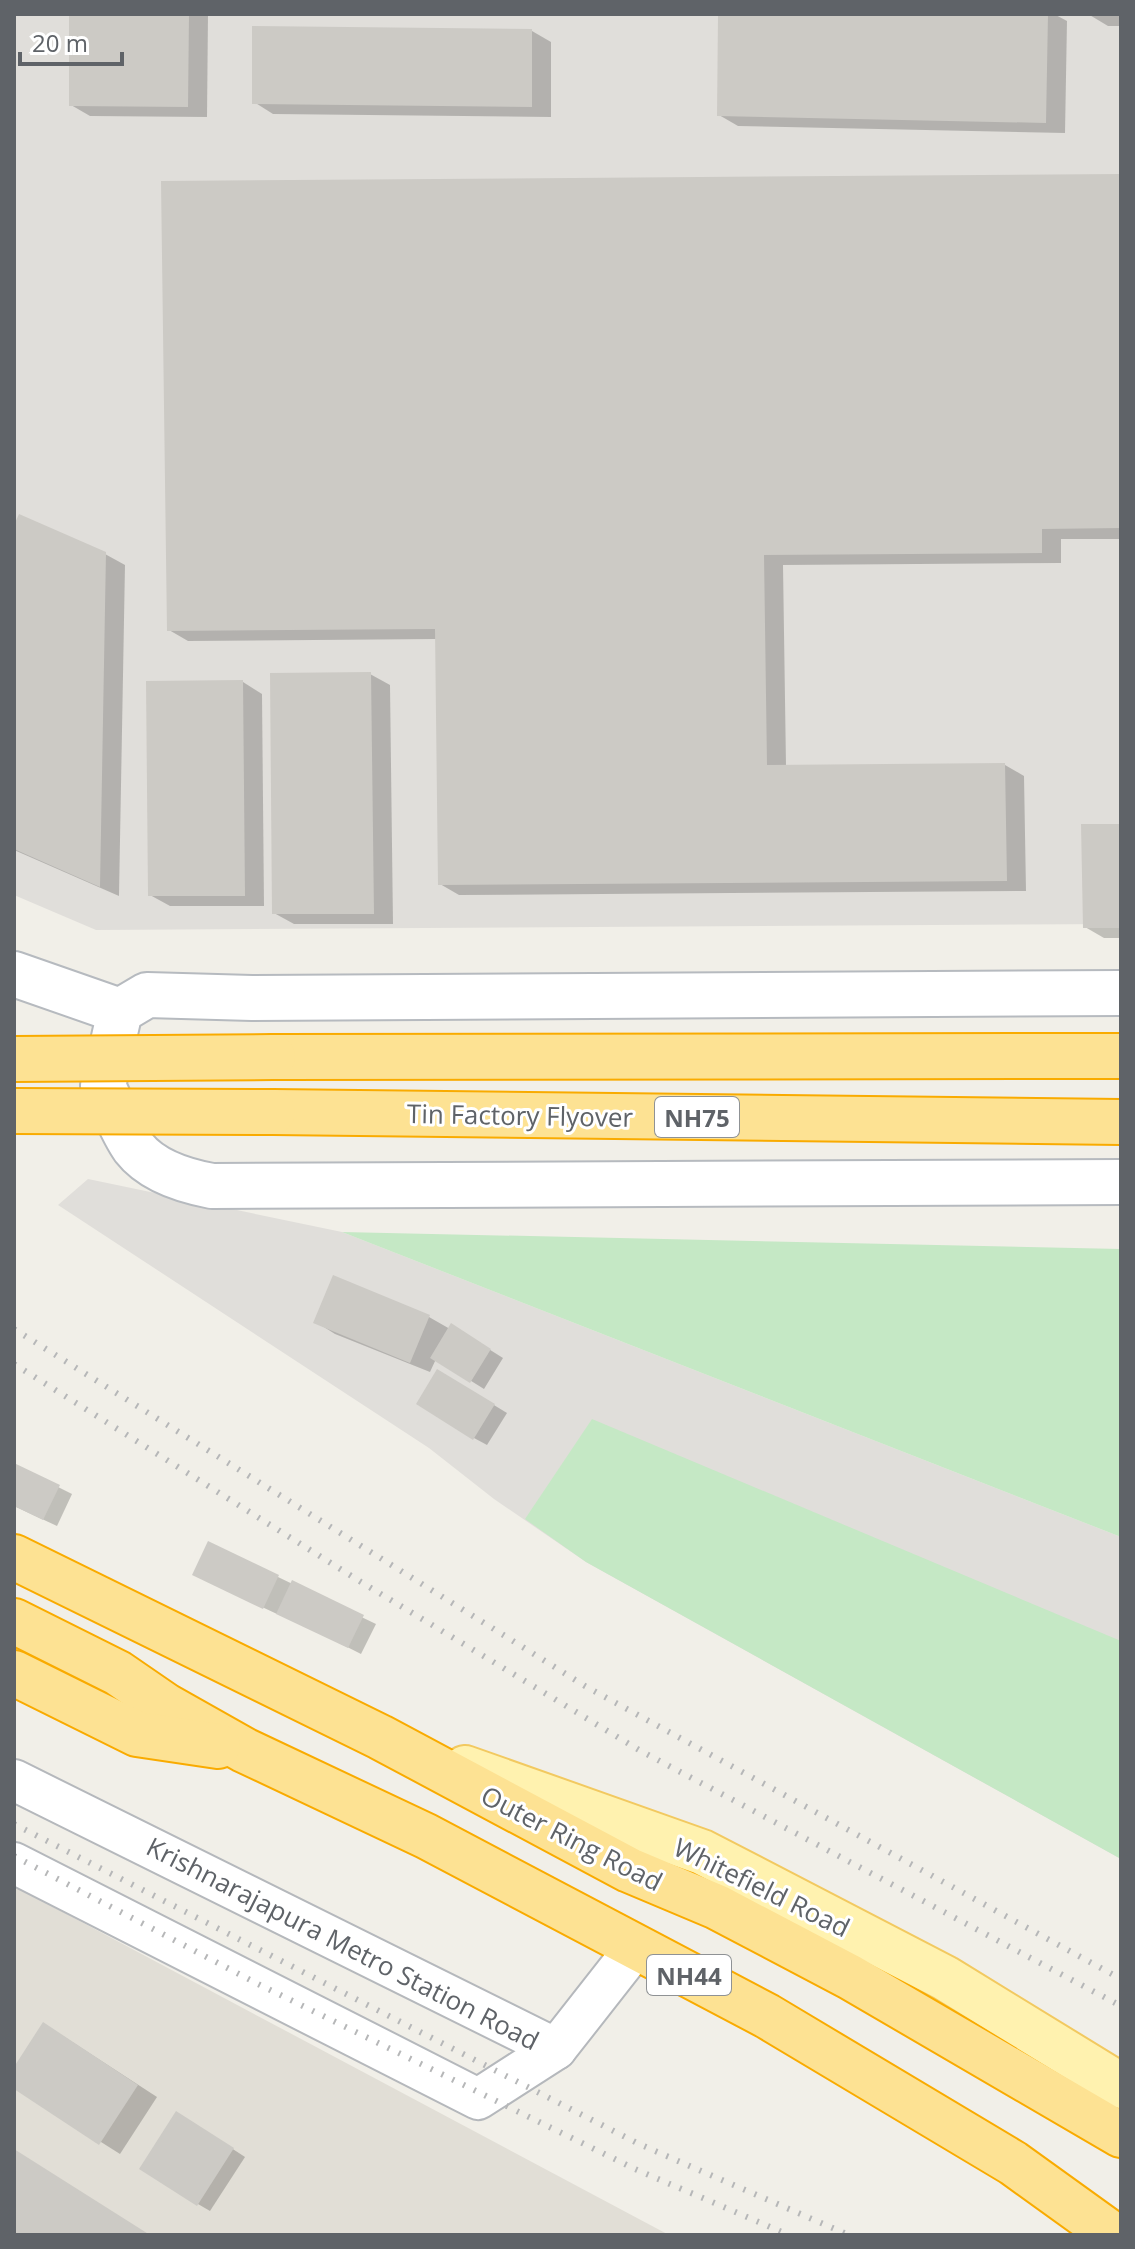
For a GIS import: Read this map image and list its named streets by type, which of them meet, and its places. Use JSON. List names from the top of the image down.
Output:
{
  "streets": {
    "highway": [
      "Tin Factory Flyover",
      "NH75",
      "Outer Ring Road",
      "NH44"
    ],
    "main road": ["Whitefield Road"],
    "street": ["Krishnarajapura Metro Station Road"]
  },
  "crossings": [
    ["Outer Ring Road", "Whitefield Road"],
    ["Krishnarajapura Metro Station Road", "NH44"]
  ],
  "scale_bar": "20 m"
}
